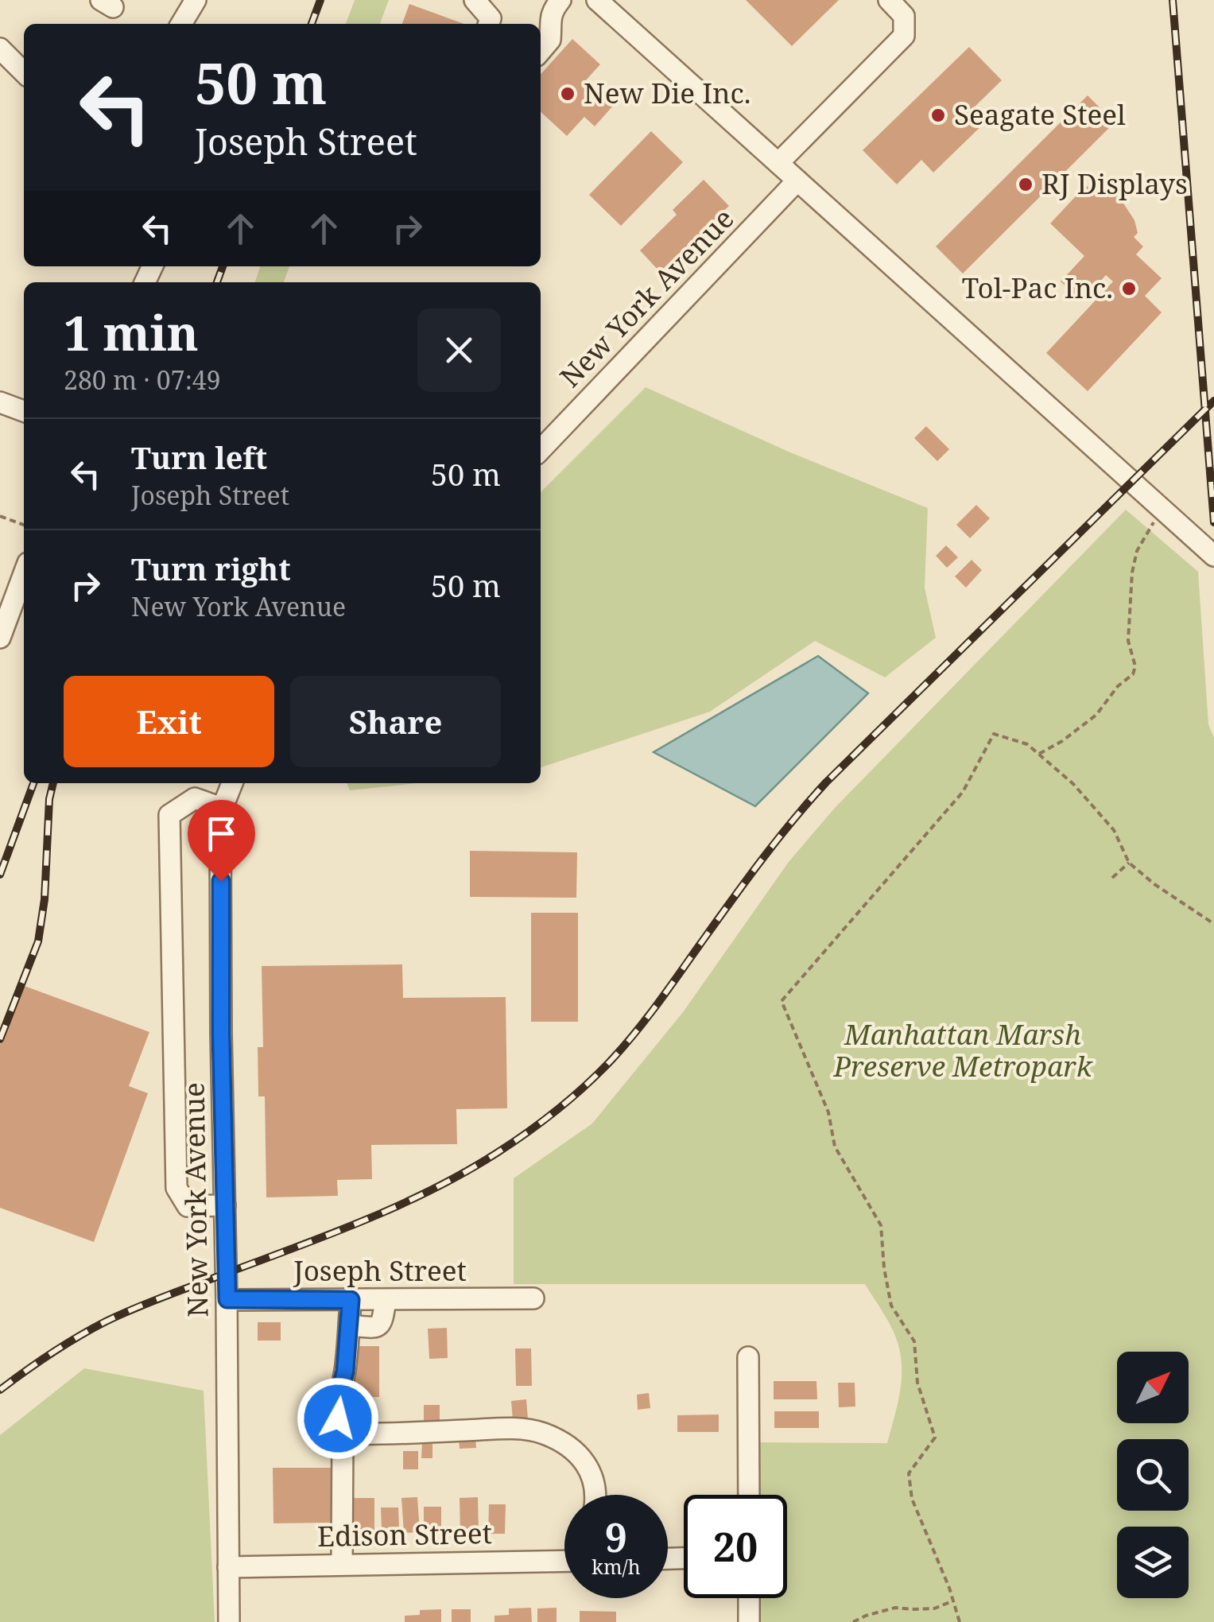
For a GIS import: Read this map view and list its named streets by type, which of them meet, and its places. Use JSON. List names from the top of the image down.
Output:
{
  "streets": {
    "street": ["New York Avenue", "Joseph Street", "Edison Street"]
  },
  "crossings": [
    ["New York Avenue", "Joseph Street"],
    ["New York Avenue", "Edison Street"]
  ],
  "parks": ["Manhattan Marsh Preserve Metropark"],
  "places": [
    "New Die Inc.",
    "Seagate Steel",
    "RJ Displays",
    "Tol-Pac Inc."
  ],
  "north": "top right",
  "page": {
    "turn": ["50 m", "Joseph Street"],
    "heading": ["1 min", "280 m · 07:49"],
    "list": [
      {
        "name": "Turn left",
        "note": "Joseph Street",
        "value": "50 m"
      },
      {
        "name": "Turn right",
        "note": "New York Avenue",
        "value": "50 m"
      }
    ],
    "buttons": ["Exit", "Share"],
    "speed": "9 km/h",
    "limit": "20"
  }
}
